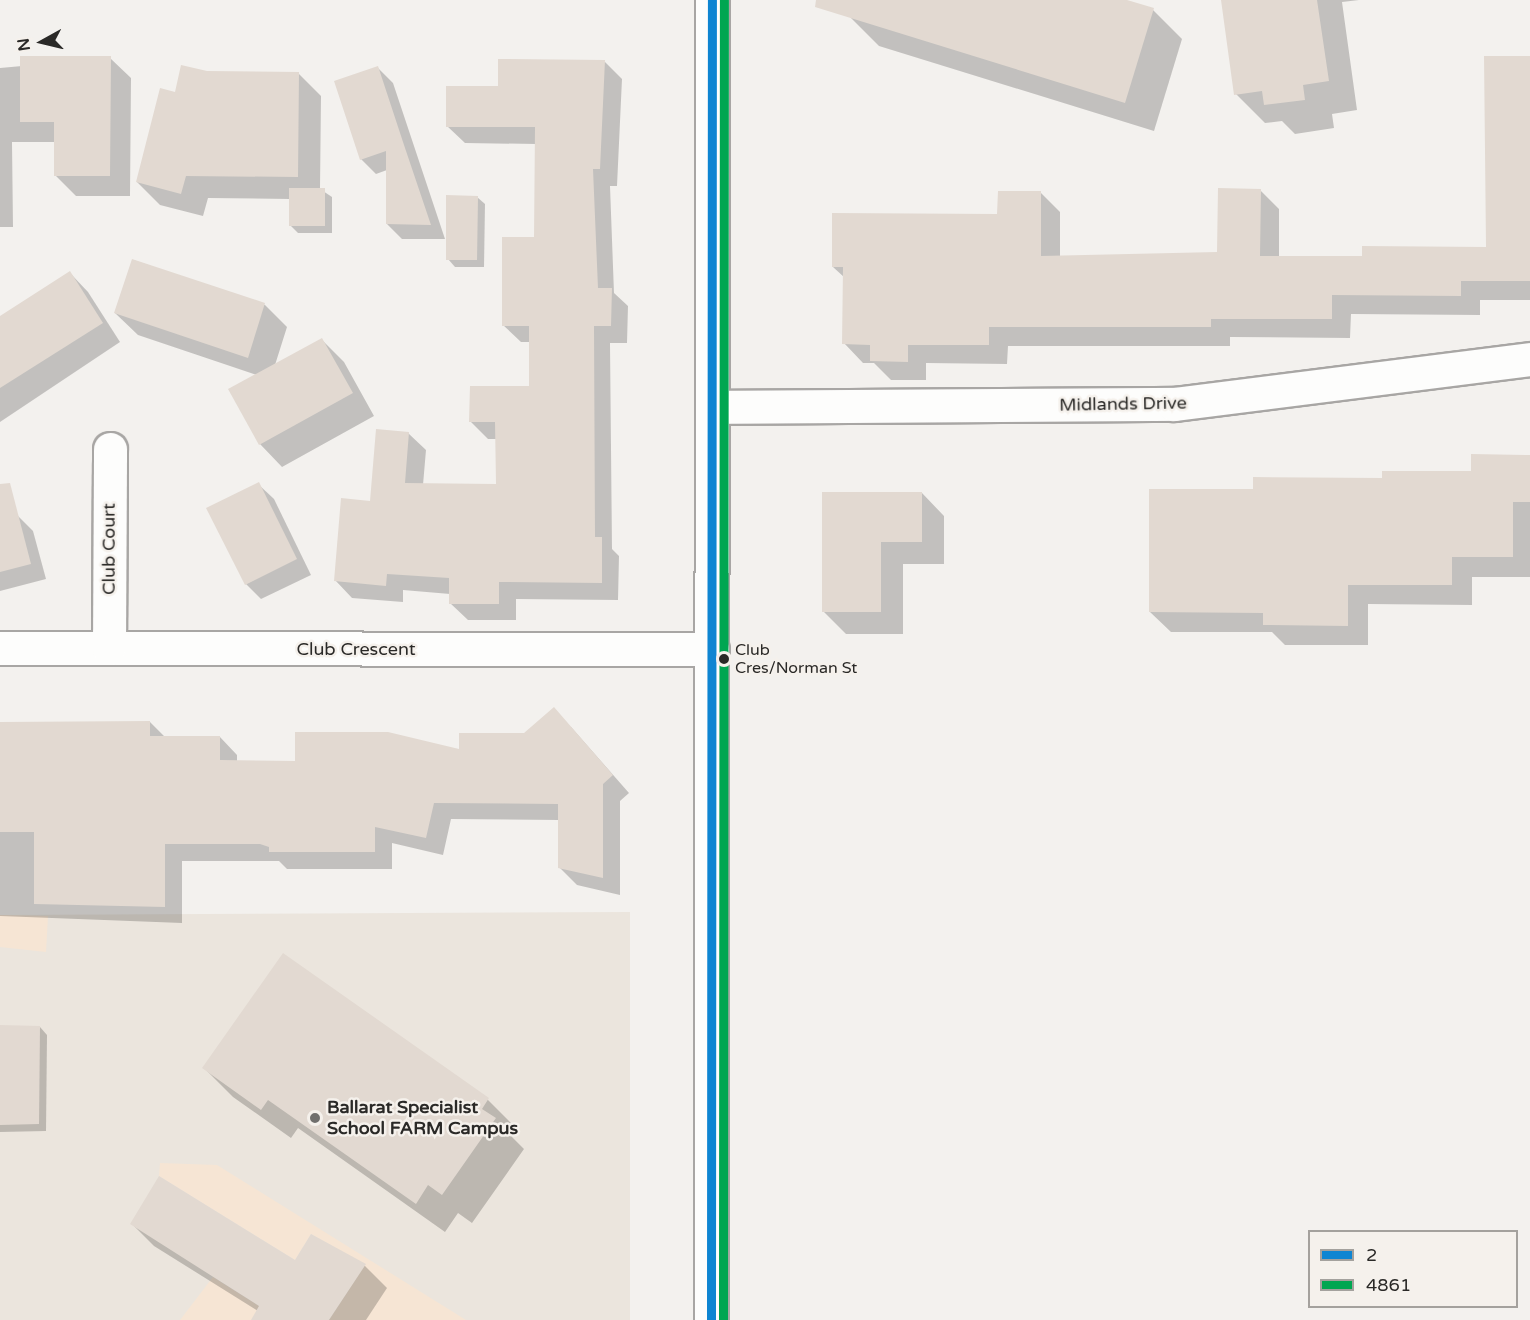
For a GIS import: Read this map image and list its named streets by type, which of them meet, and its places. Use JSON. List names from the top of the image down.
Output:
{
  "streets": {
    "street": ["Midlands Drive", "Club Court", "Club Crescent"]
  },
  "crossings": [
    ["Club Court", "Club Crescent"]
  ],
  "places": ["Club Cres/Norman St", "Ballarat Specialist School FARM Campus"],
  "lines": ["transit line 2", "transit line 4861"],
  "legend": ["2", "4861"],
  "north": "left"
}
